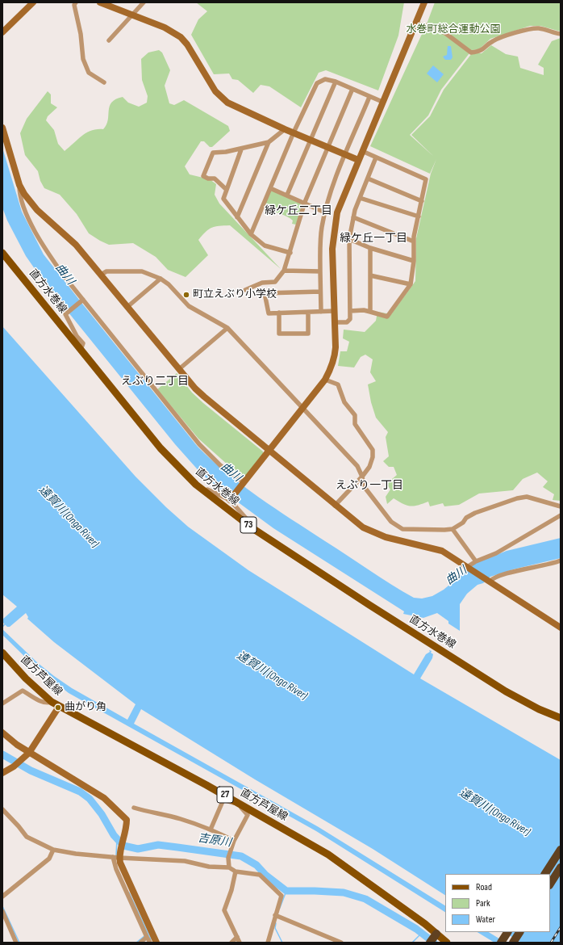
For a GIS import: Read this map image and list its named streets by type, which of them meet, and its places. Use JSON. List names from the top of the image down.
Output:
{
  "streets": {
    "main road": [
      "直方水巻線",
      "73",
      "直方芦屋線",
      "27"
    ]
  },
  "districts": [
    "緑ケ丘二丁目",
    "緑ケ丘一丁目",
    "えぶり二丁目",
    "えぶり一丁目"
  ],
  "water": ["曲川", "遠賀川 (Onga River)", "吉原川"],
  "parks": ["水巻町総合運動公園"],
  "places": ["町立えぶり小学校", "曲がり角"],
  "legend": ["Road", "Park", "Water"]
}
